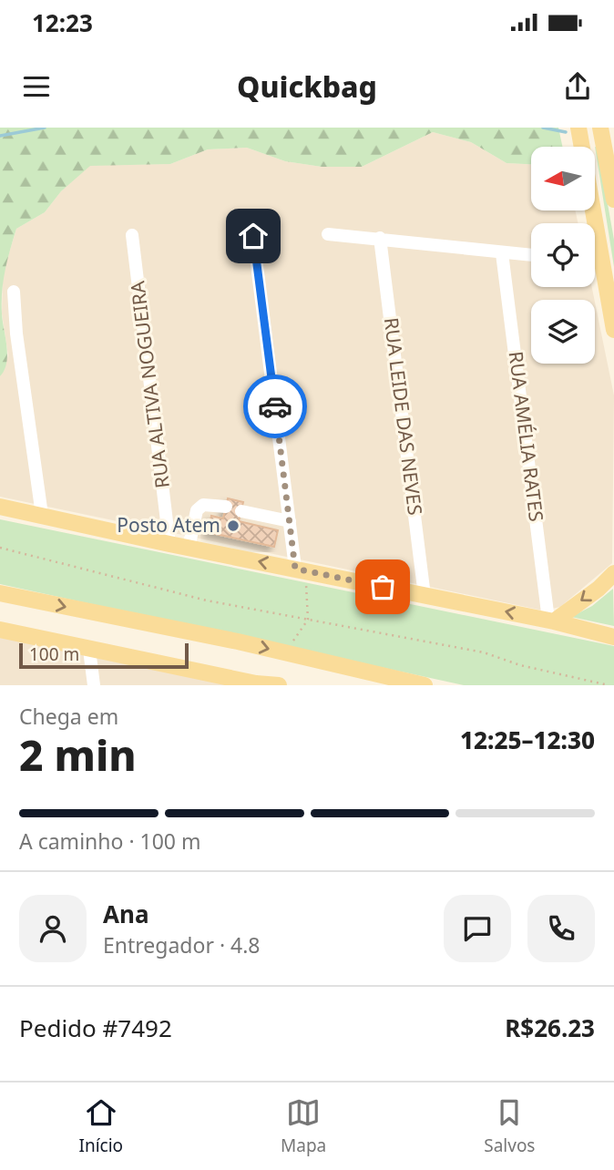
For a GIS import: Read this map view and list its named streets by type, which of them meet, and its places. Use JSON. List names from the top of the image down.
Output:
{
  "streets": {
    "street": ["RUA ALTIVA NOGUEIRA", "RUA LEIDE DAS NEVES", "RUA AMÉLIA RATES"]
  },
  "places": ["Posto Atem"],
  "scale_bar": "100 m",
  "north": "left",
  "page": {
    "status": "12:23",
    "header": "Quickbag",
    "scale": "100 m",
    "heading": ["2 min", "Chega em", "12:25–12:30"],
    "panel": [
      "Ana",
      "Entregador · 4.8",
      "Pedido #7492",
      "R$26.23"
    ],
    "bar": "A caminho · 100 m",
    "tabs": ["Início", "Mapa", "Salvos"]
  }
}
